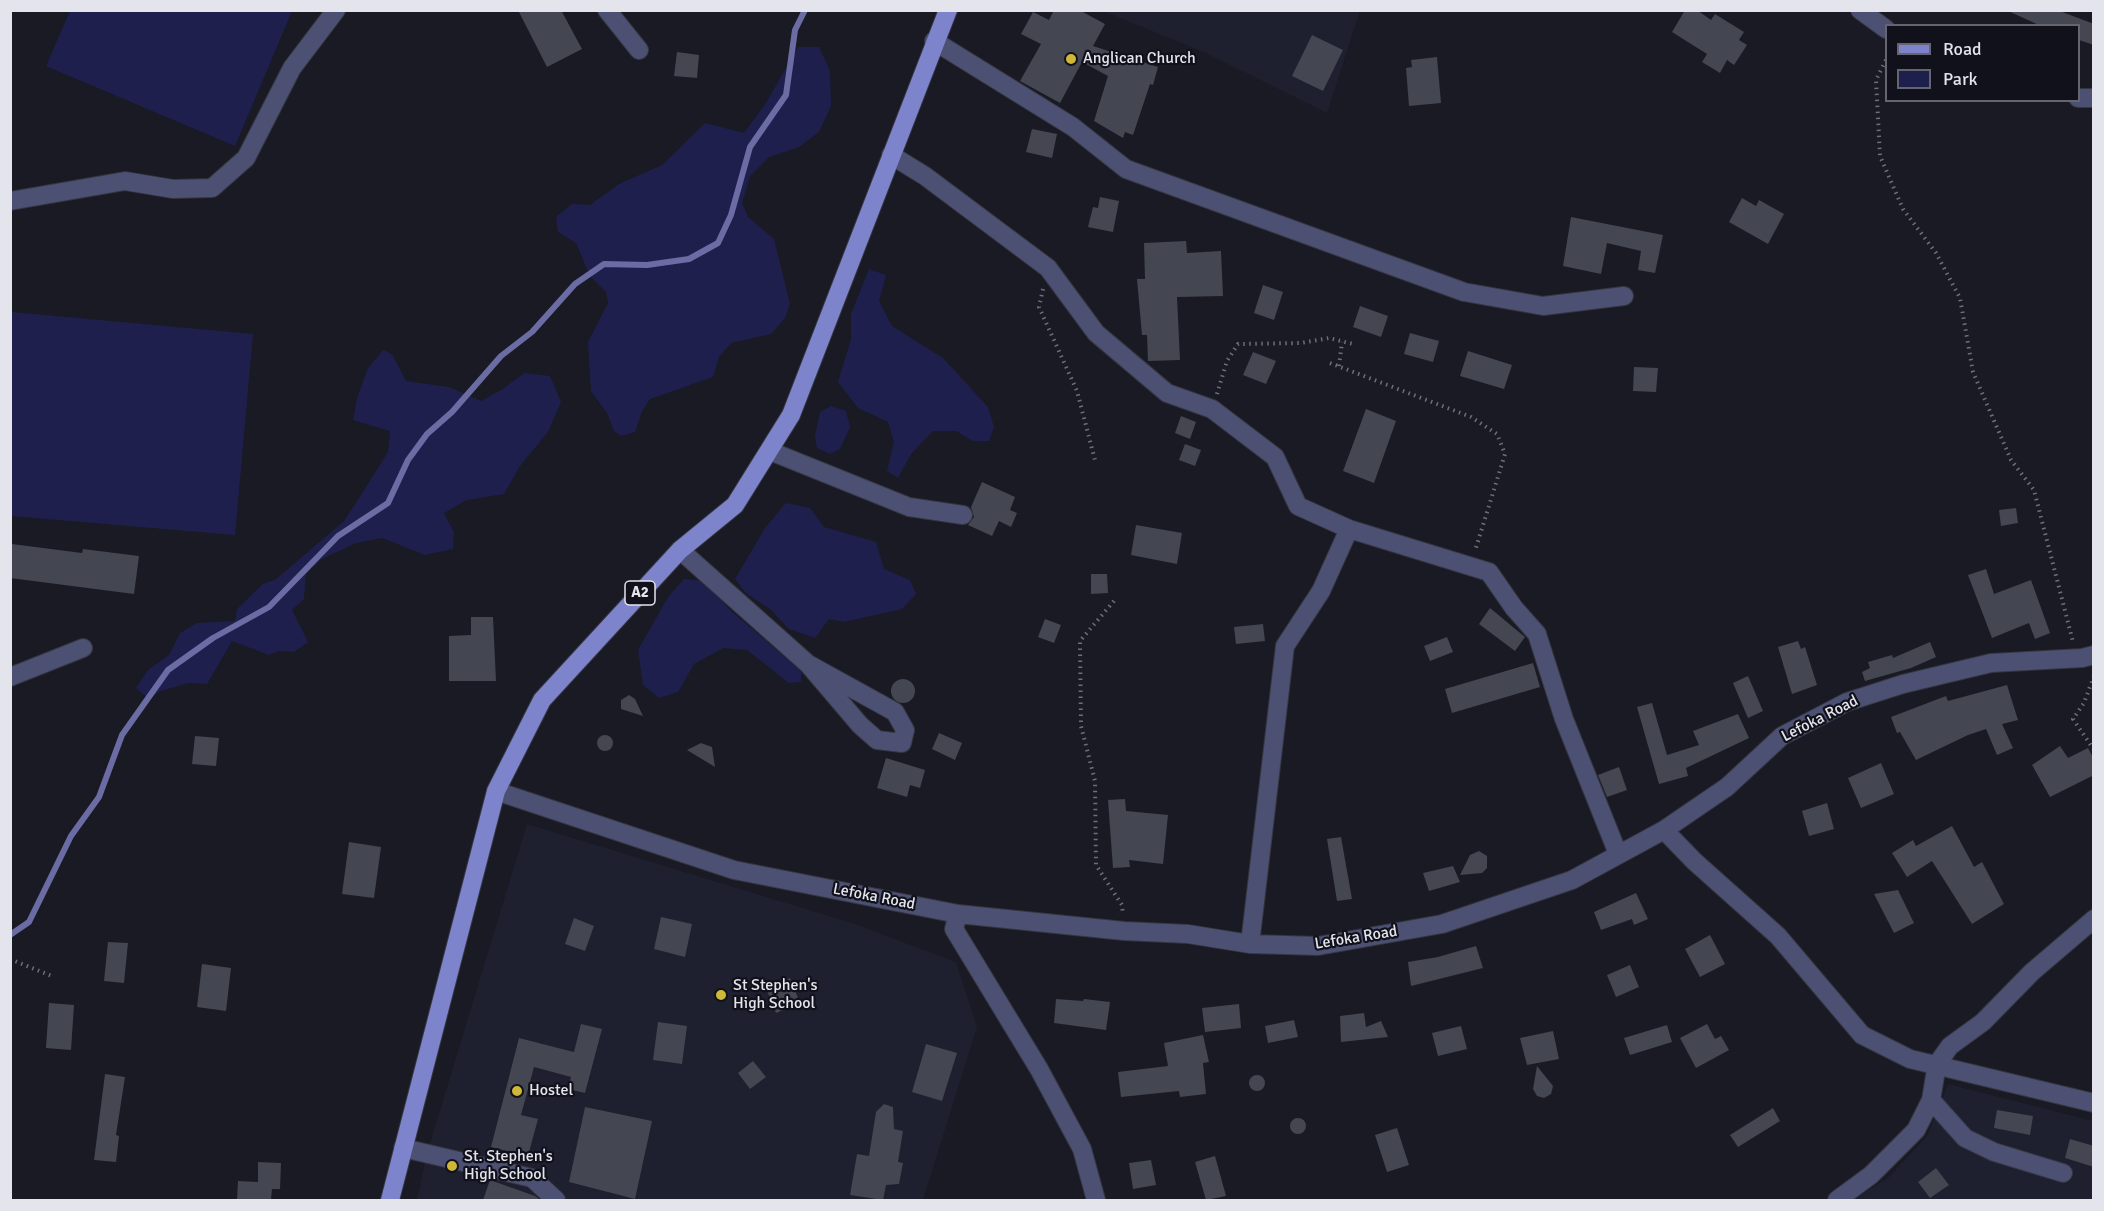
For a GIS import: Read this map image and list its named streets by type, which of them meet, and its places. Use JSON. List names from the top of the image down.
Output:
{
  "streets": {
    "main road": ["A2"],
    "street": ["Lefoka Road"]
  },
  "crossings": [
    ["A2", "Lefoka Road"]
  ],
  "places": [
    "Anglican Church",
    "St Stephen's High School",
    "Hostel",
    "St. Stephen's High School"
  ],
  "legend": ["Road", "Park"]
}
